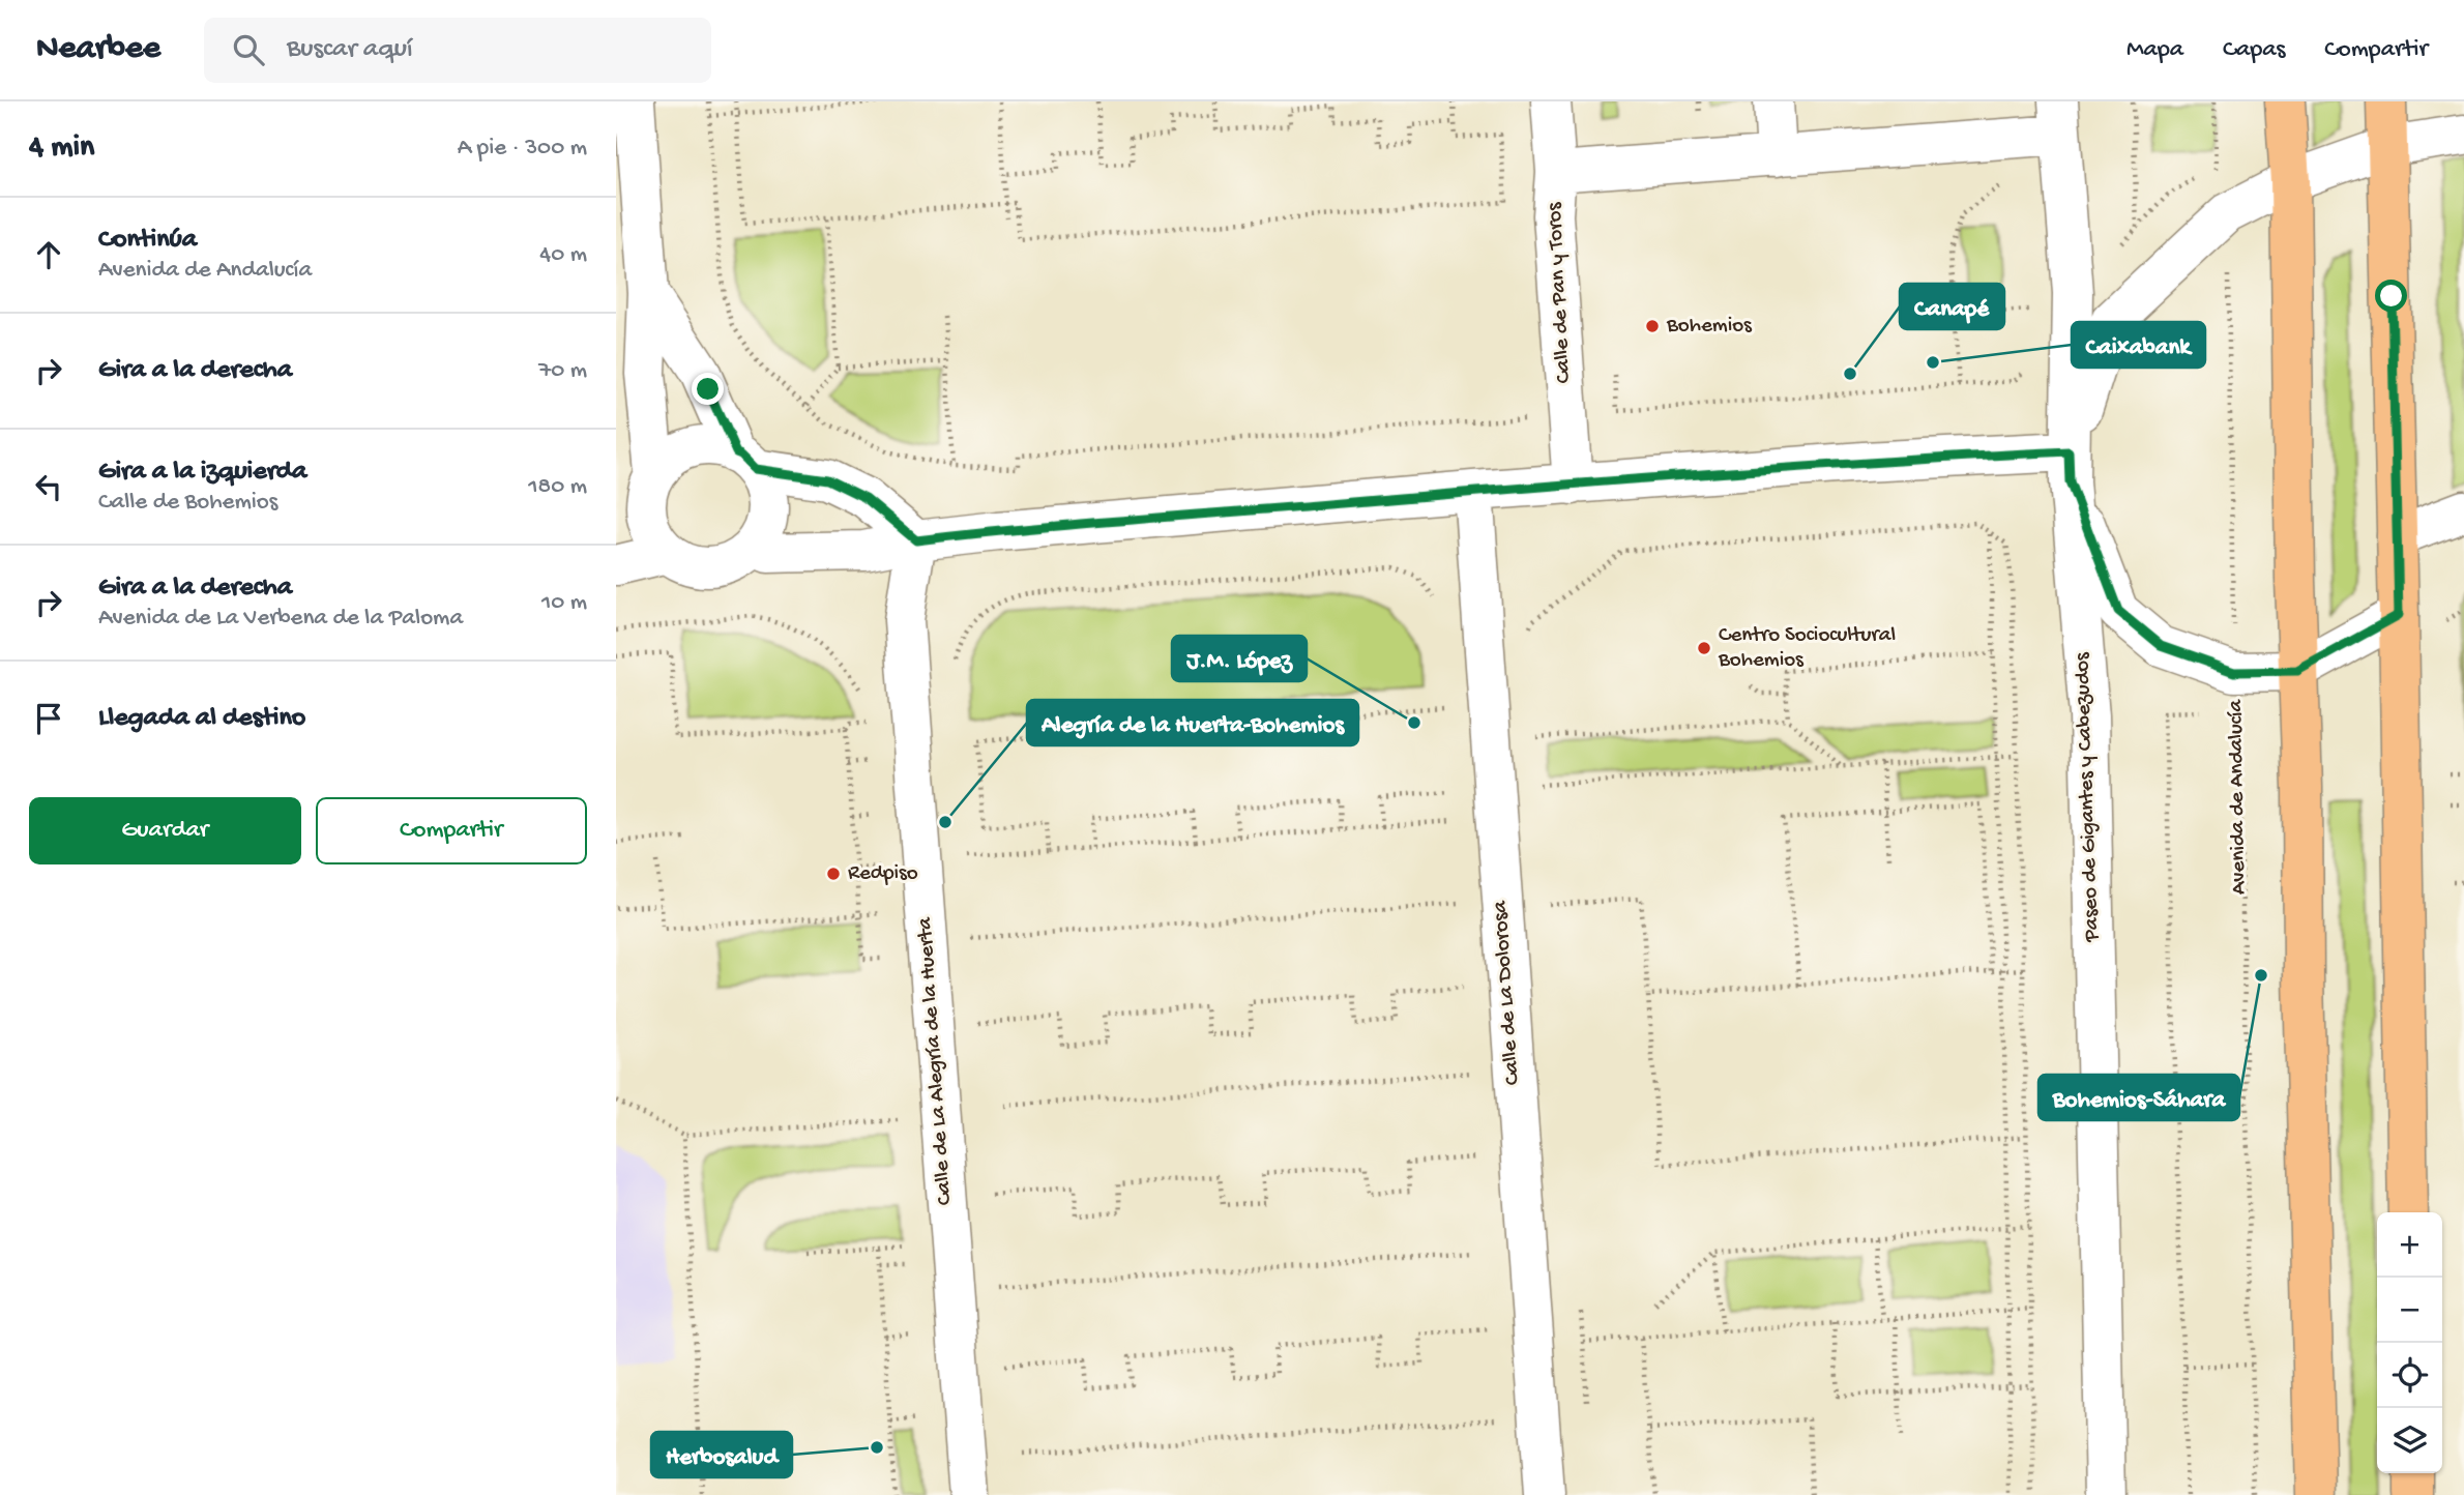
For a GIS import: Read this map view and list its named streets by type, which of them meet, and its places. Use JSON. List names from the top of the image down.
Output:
{
  "streets": {
    "street": [
      "Calle de Pan y Toros",
      "Paseo de Gigantes y Cabezudos",
      "Calle de La Dolorosa",
      "Calle de La Alegría de la Huerta"
    ],
    "path": ["Avenida de Andalucía"]
  },
  "places": [
    "Bohemios",
    "Caixabank",
    "Canapé",
    "Centro Sociocultural Bohemios",
    "J.M. López",
    "Alegría de la Huerta-Bohemios",
    "Redpiso",
    "Bohemios-Sáhara",
    "Herbosalud"
  ],
  "page": {
    "header": "Nearbee",
    "search": "Buscar aquí",
    "nav": ["Mapa", "Capas", "Compartir"],
    "heading": ["4 min", "A pie · 300 m"],
    "list": [
      ["Continúa", "Avenida de Andalucía", "40 m"],
      ["Gira a la derecha", "70 m"],
      ["Gira a la izquierda", "Calle de Bohemios", "180 m"],
      ["Gira a la derecha", "Avenida de La Verbena de la Paloma", "10 m"],
      "Llegada al destino"
    ],
    "buttons": ["Guardar", "Compartir"],
    "map_buttons": ["+", "−"]
  }
}
